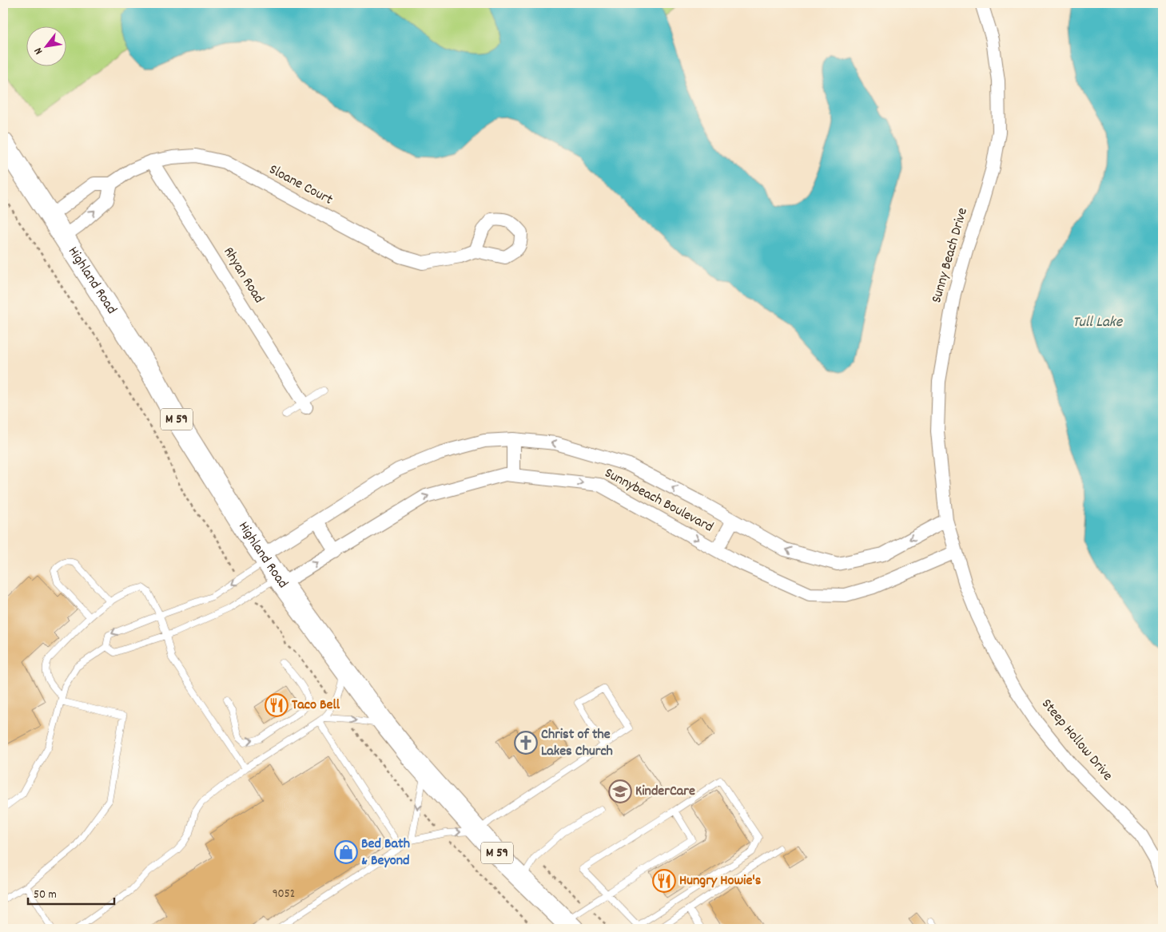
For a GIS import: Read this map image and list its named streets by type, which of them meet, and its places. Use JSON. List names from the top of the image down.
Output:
{
  "streets": {
    "highway": ["Highland Road", "M 59"],
    "street": [
      "Sloane Court",
      "Sunny Beach Drive",
      "Rhyan Road",
      "Sunnybeach Boulevard",
      "Steep Hollow Drive"
    ]
  },
  "crossings": [
    ["Sloane Court", "Rhyan Road"],
    ["Sloane Court", "Highland Road"],
    ["Sunny Beach Drive", "Sunnybeach Boulevard"],
    ["Sunny Beach Drive", "Steep Hollow Drive"],
    ["Highland Road", "Sunnybeach Boulevard"],
    ["Sunnybeach Boulevard", "Steep Hollow Drive"]
  ],
  "water": ["Tull Lake"],
  "places": {
    "restaurant": ["Taco Bell", "Hungry Howie's"],
    "church": ["Christ of the Lakes Church"],
    "school or university": ["KinderCare"],
    "shop": ["Bed Bath & Beyond"]
  },
  "house_numbers": ["9052"],
  "scale_bar": "50 m",
  "north": "bottom left"
}
